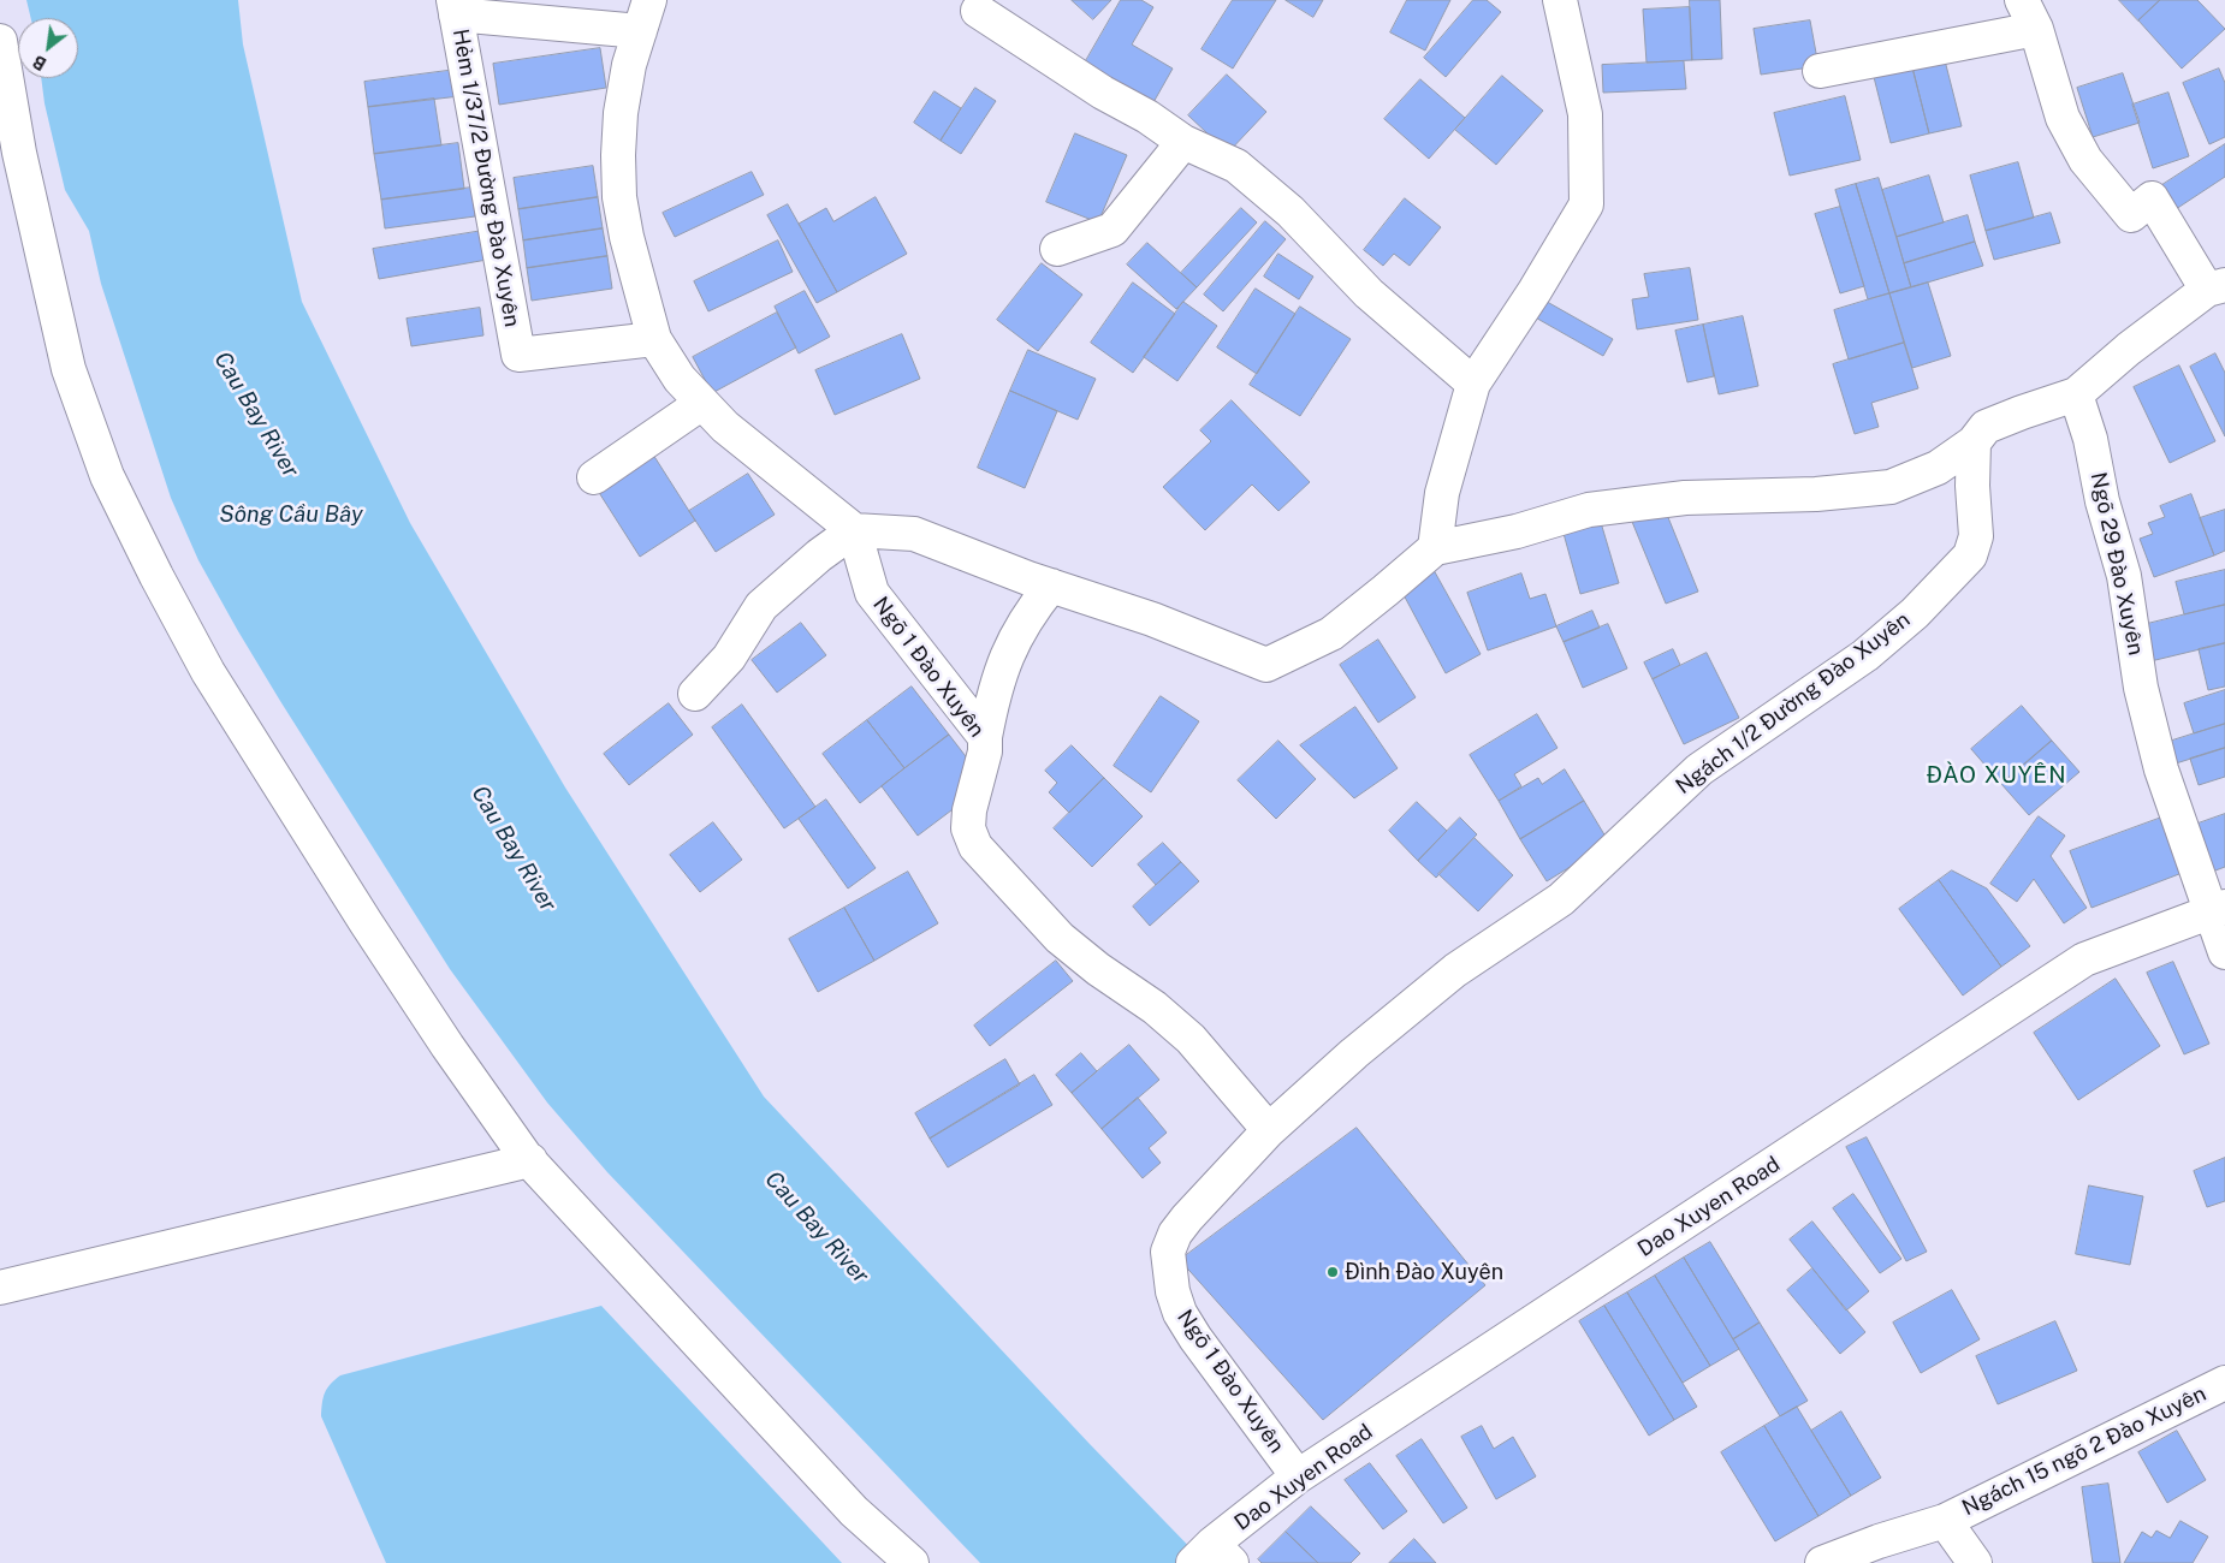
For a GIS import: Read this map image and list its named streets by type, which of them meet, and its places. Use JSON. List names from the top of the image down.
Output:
{
  "streets": {
    "street": [
      "Hẻm 1/37/2 Đường Đào Xuyên",
      "Ngõ 29 Đào Xuyên",
      "Ngõ 1 Đào Xuyên",
      "Ngách 1/2 Đường Đào Xuyên",
      "Dao Xuyen Road",
      "Ngách 15 ngõ 2 Đào Xuyên"
    ]
  },
  "crossings": [
    ["Ngõ 29 Đào Xuyên", "Dao Xuyen Road"],
    ["Ngõ 1 Đào Xuyên", "Ngách 1/2 Đường Đào Xuyên"],
    ["Ngõ 1 Đào Xuyên", "Dao Xuyen Road"]
  ],
  "districts": ["ĐÀO XUYÊN"],
  "water": ["Cau Bay River", "Sông Cầu Bây"],
  "places": ["Đình Đào Xuyên"],
  "north": "bottom left"
}
